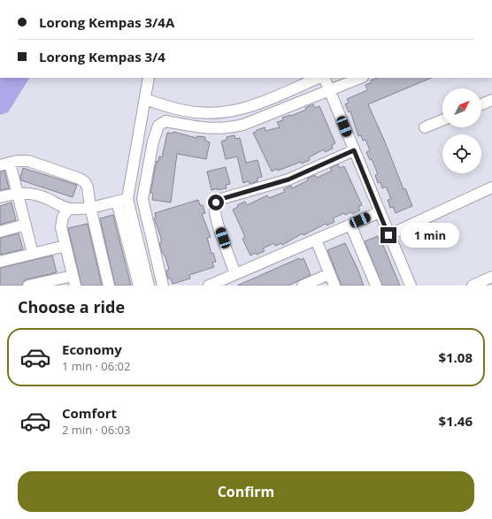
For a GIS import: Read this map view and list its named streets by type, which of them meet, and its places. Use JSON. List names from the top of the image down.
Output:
{
  "north": "top right",
  "page": {
    "banner": ["Lorong Kempas 3/4A", "Lorong Kempas 3/4"],
    "bubble": "1 min",
    "heading": "Choose a ride",
    "list": [
      {
        "name": "Economy",
        "note": "1 min · 06:02",
        "value": "$1.08"
      },
      {
        "name": "Comfort",
        "note": "2 min · 06:03",
        "value": "$1.46"
      }
    ],
    "buttons": "Confirm"
  }
}
